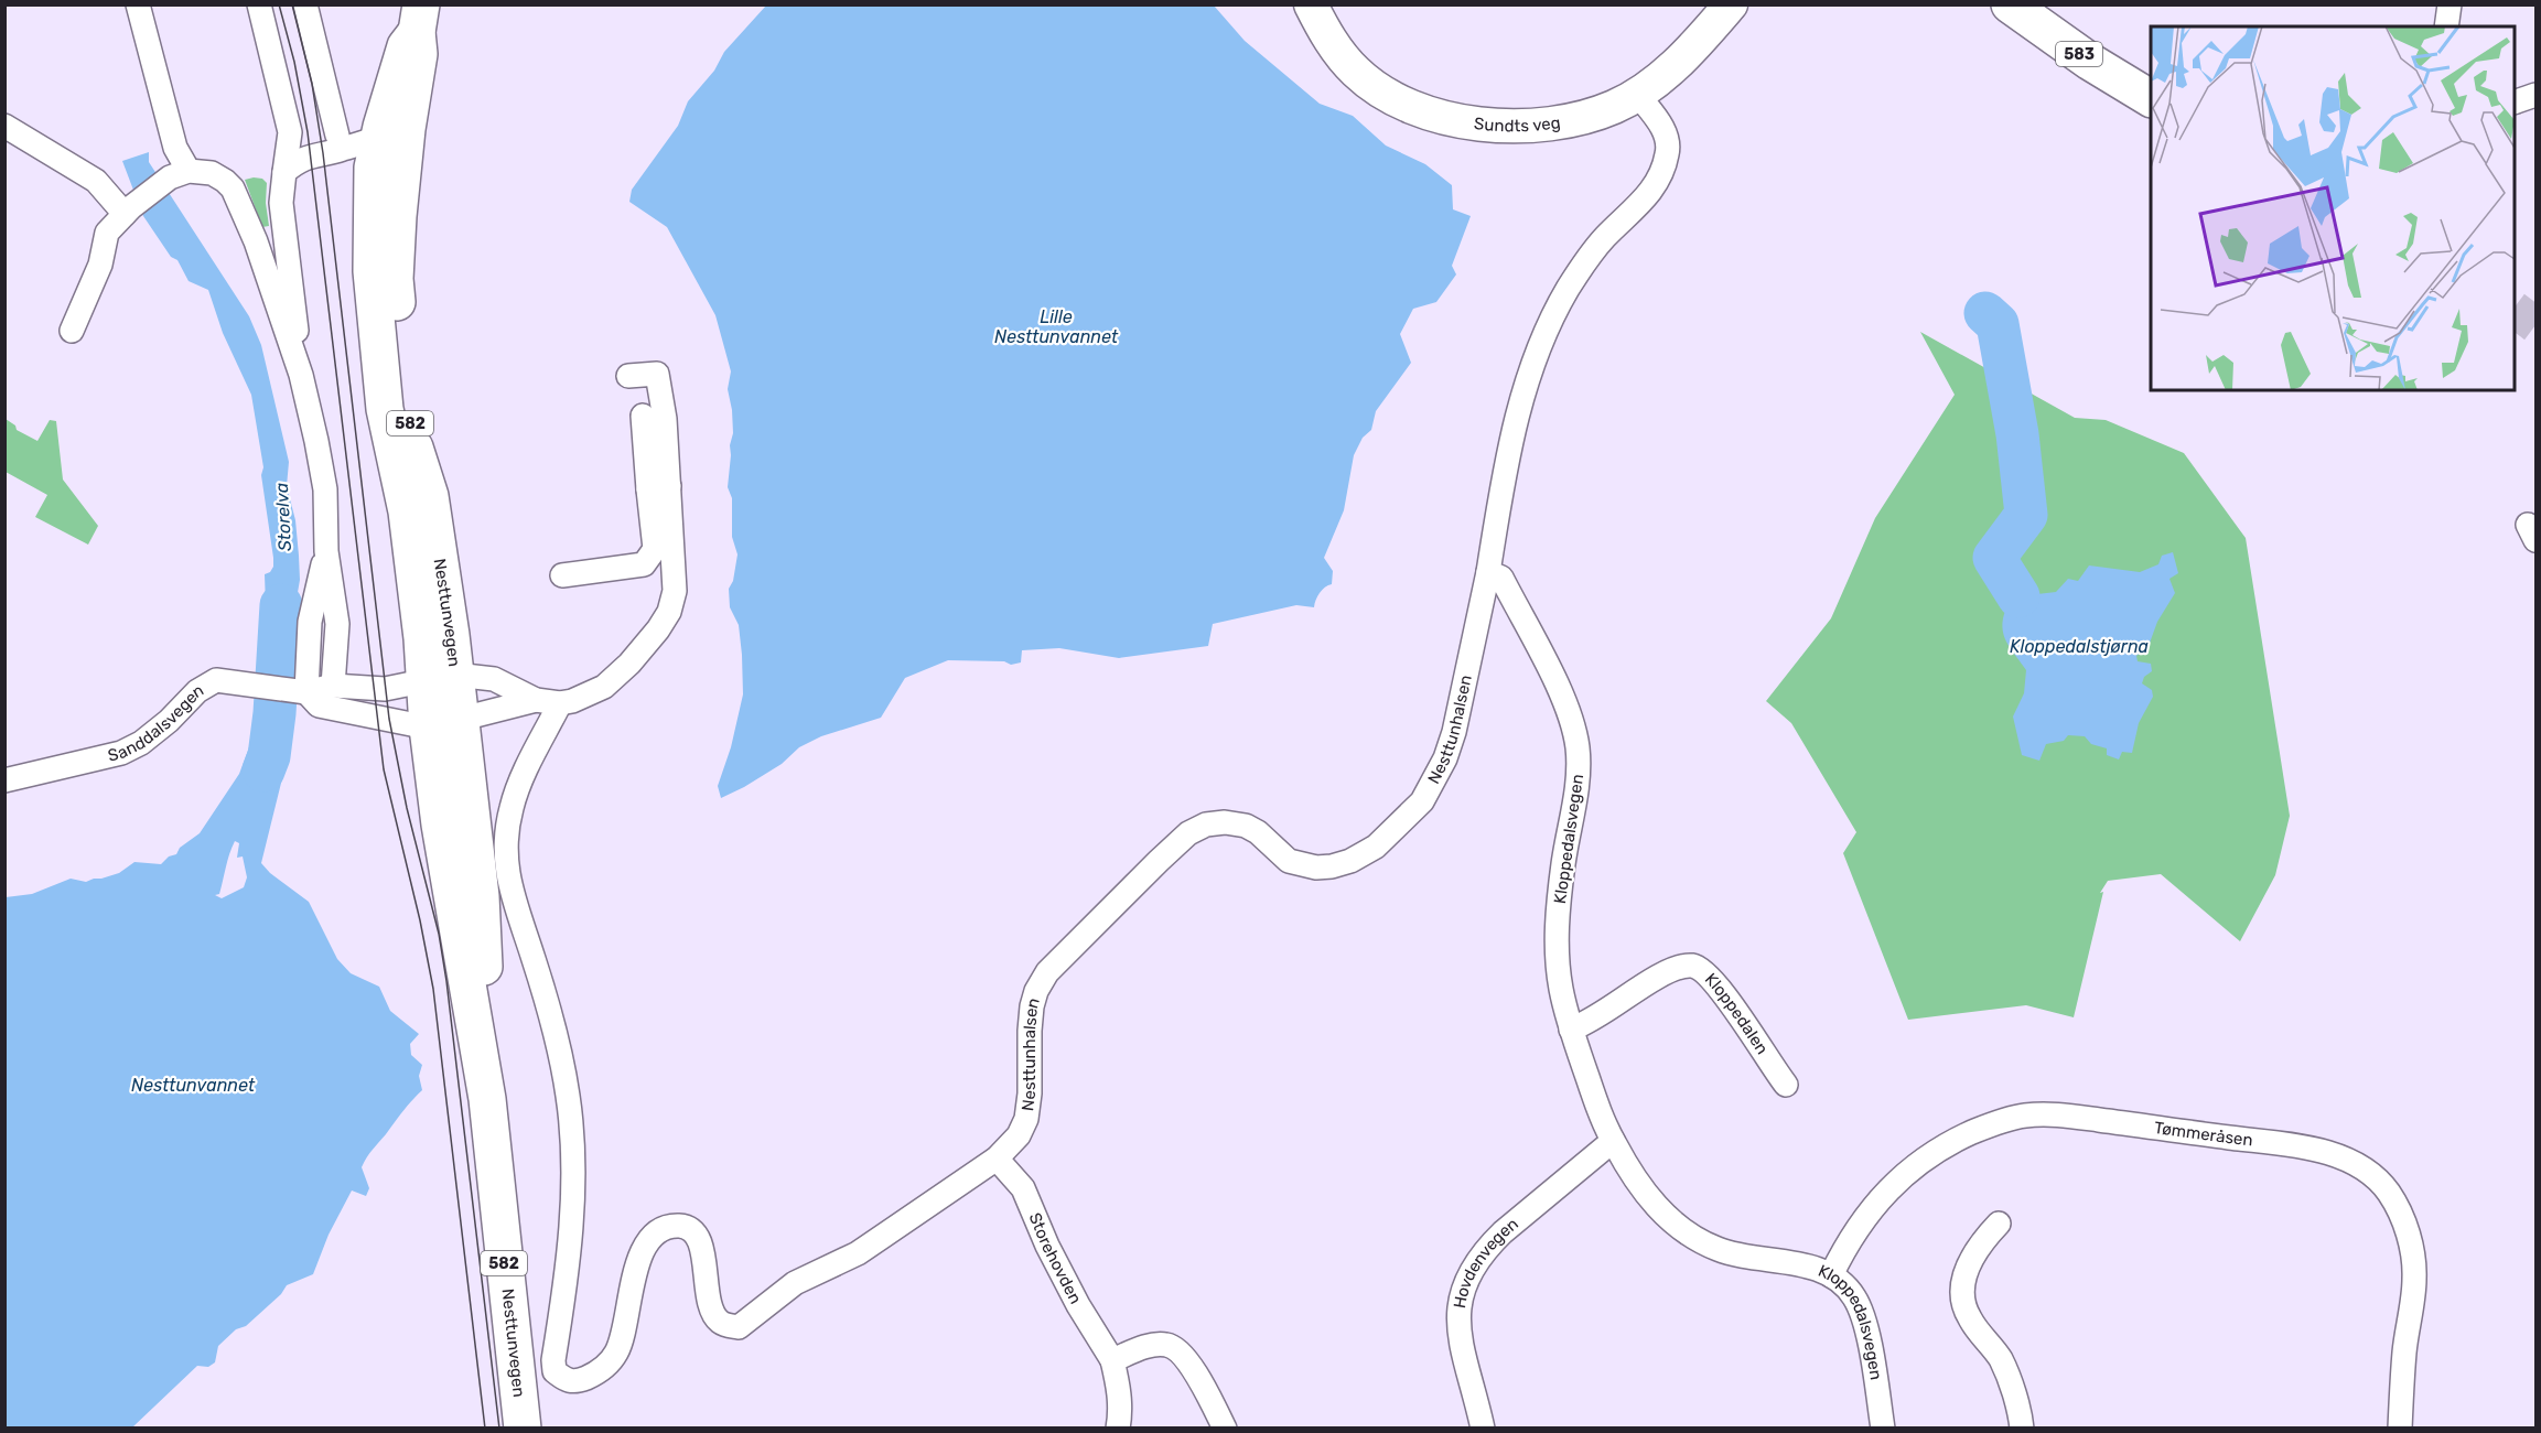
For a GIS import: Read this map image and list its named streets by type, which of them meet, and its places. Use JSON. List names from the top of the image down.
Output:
{
  "streets": {
    "main road": ["583", "582", "Nesttunvegen"],
    "street": [
      "Sundts veg",
      "Sanddalsvegen",
      "Nesttunhalsen",
      "Kloppedalsvegen",
      "Kloppedalen",
      "Tømmeråsen",
      "Storehovden",
      "Hovdenvegen"
    ]
  },
  "crossings": [
    ["Nesttunvegen", "Sanddalsvegen"],
    ["Nesttunhalsen", "Kloppedalsvegen"],
    ["Nesttunhalsen", "Storehovden"],
    ["Kloppedalsvegen", "Kloppedalen"],
    ["Kloppedalsvegen", "Tømmeråsen"],
    ["Kloppedalsvegen", "Hovdenvegen"]
  ],
  "water": [
    "Lille Nesttunvannet",
    "Storelva",
    "Kloppedalstjørna",
    "Nesttunvannet"
  ]
}
